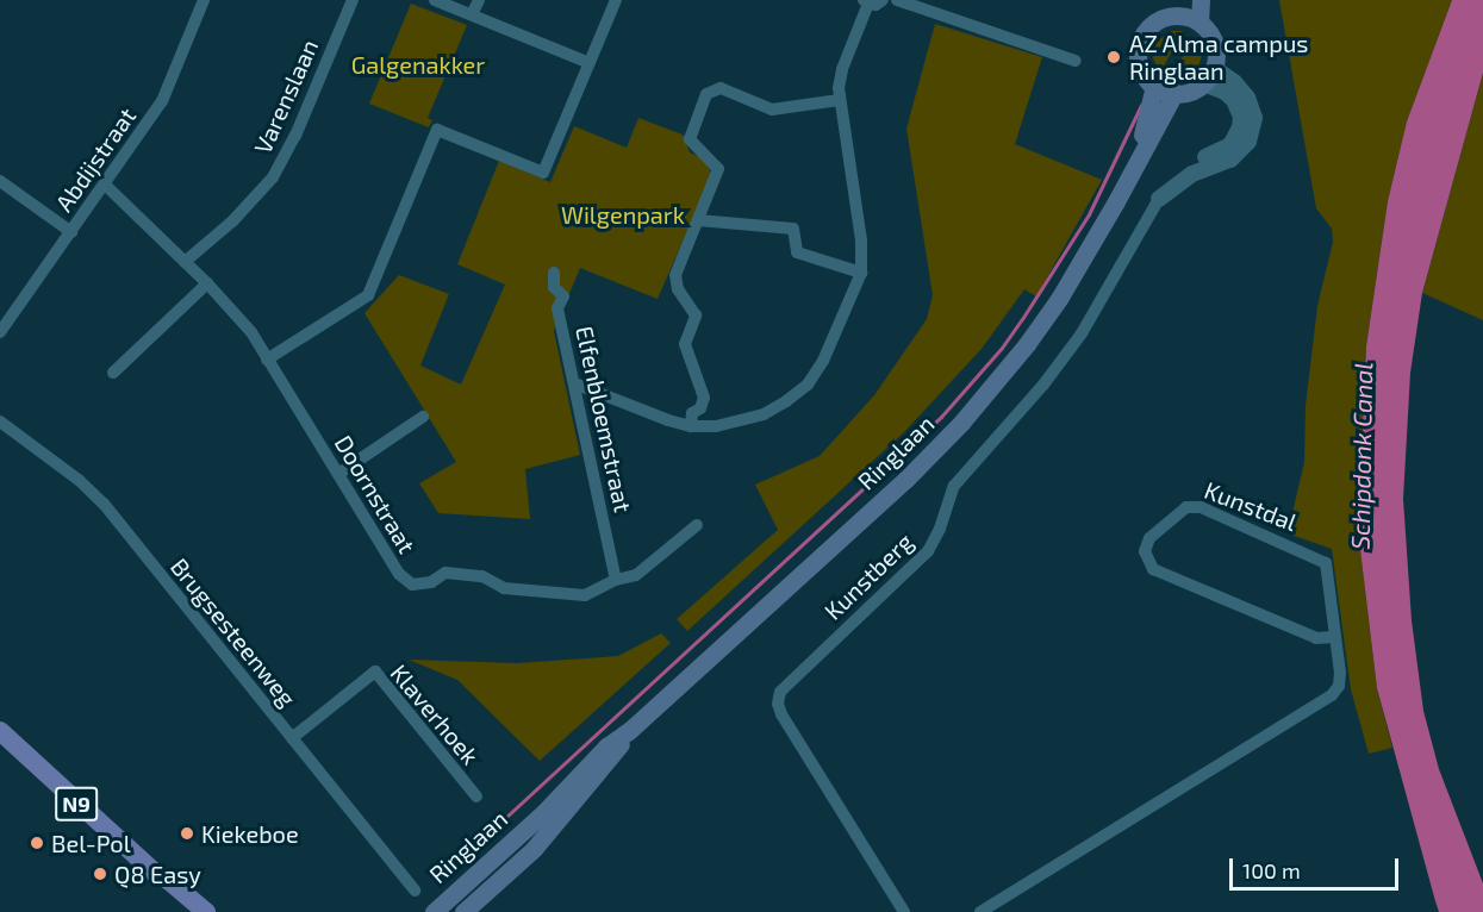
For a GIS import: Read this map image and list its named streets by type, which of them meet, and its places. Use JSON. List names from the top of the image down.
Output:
{
  "streets": {
    "main road": ["Ringlaan", "N9"],
    "street": [
      "Varenslaan",
      "Abdijstraat",
      "Elfenbloemstraat",
      "Doornstraat",
      "Kunstdal",
      "Kunstberg",
      "Brugsesteenweg",
      "Klaverhoek"
    ]
  },
  "crossings": [
    ["Varenslaan", "Doornstraat"],
    ["Abdijstraat", "Doornstraat"],
    ["Elfenbloemstraat", "Doornstraat"],
    ["Brugsesteenweg", "Klaverhoek"]
  ],
  "water": ["Schipdonk Canal"],
  "parks": ["Galgenakker", "Wilgenpark"],
  "places": [
    "AZ Alma campus Ringlaan",
    "Kiekeboe",
    "Bel-Pol",
    "Q8 Easy"
  ],
  "scale_bar": "100 m"
}
